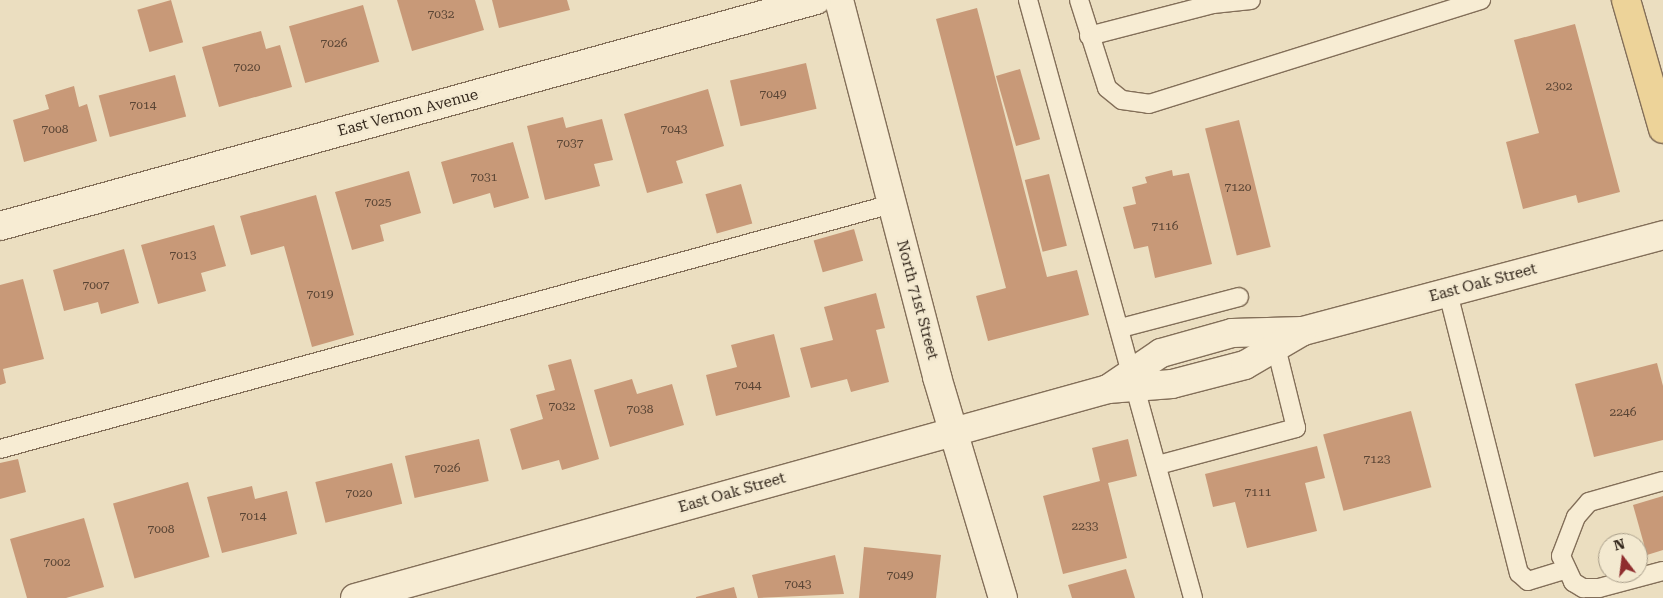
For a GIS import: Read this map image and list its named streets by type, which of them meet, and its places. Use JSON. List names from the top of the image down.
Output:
{
  "streets": {
    "street": ["East Vernon Avenue", "East Oak Street", "North 71st Street"]
  },
  "crossings": [
    ["East Oak Street", "North 71st Street"]
  ],
  "house_numbers": [
    "7032",
    "7026",
    "7020",
    "2302",
    "7049",
    "7014",
    "7008",
    "7043",
    "7037",
    "7031",
    "7120",
    "7025",
    "7116",
    "7013",
    "7007",
    "7019",
    "7044",
    "7032",
    "7038",
    "2246",
    "7123",
    "7026",
    "7111",
    "7020",
    "7014",
    "2233",
    "7008",
    "7002",
    "7049",
    "7043"
  ],
  "north": "top"
}
